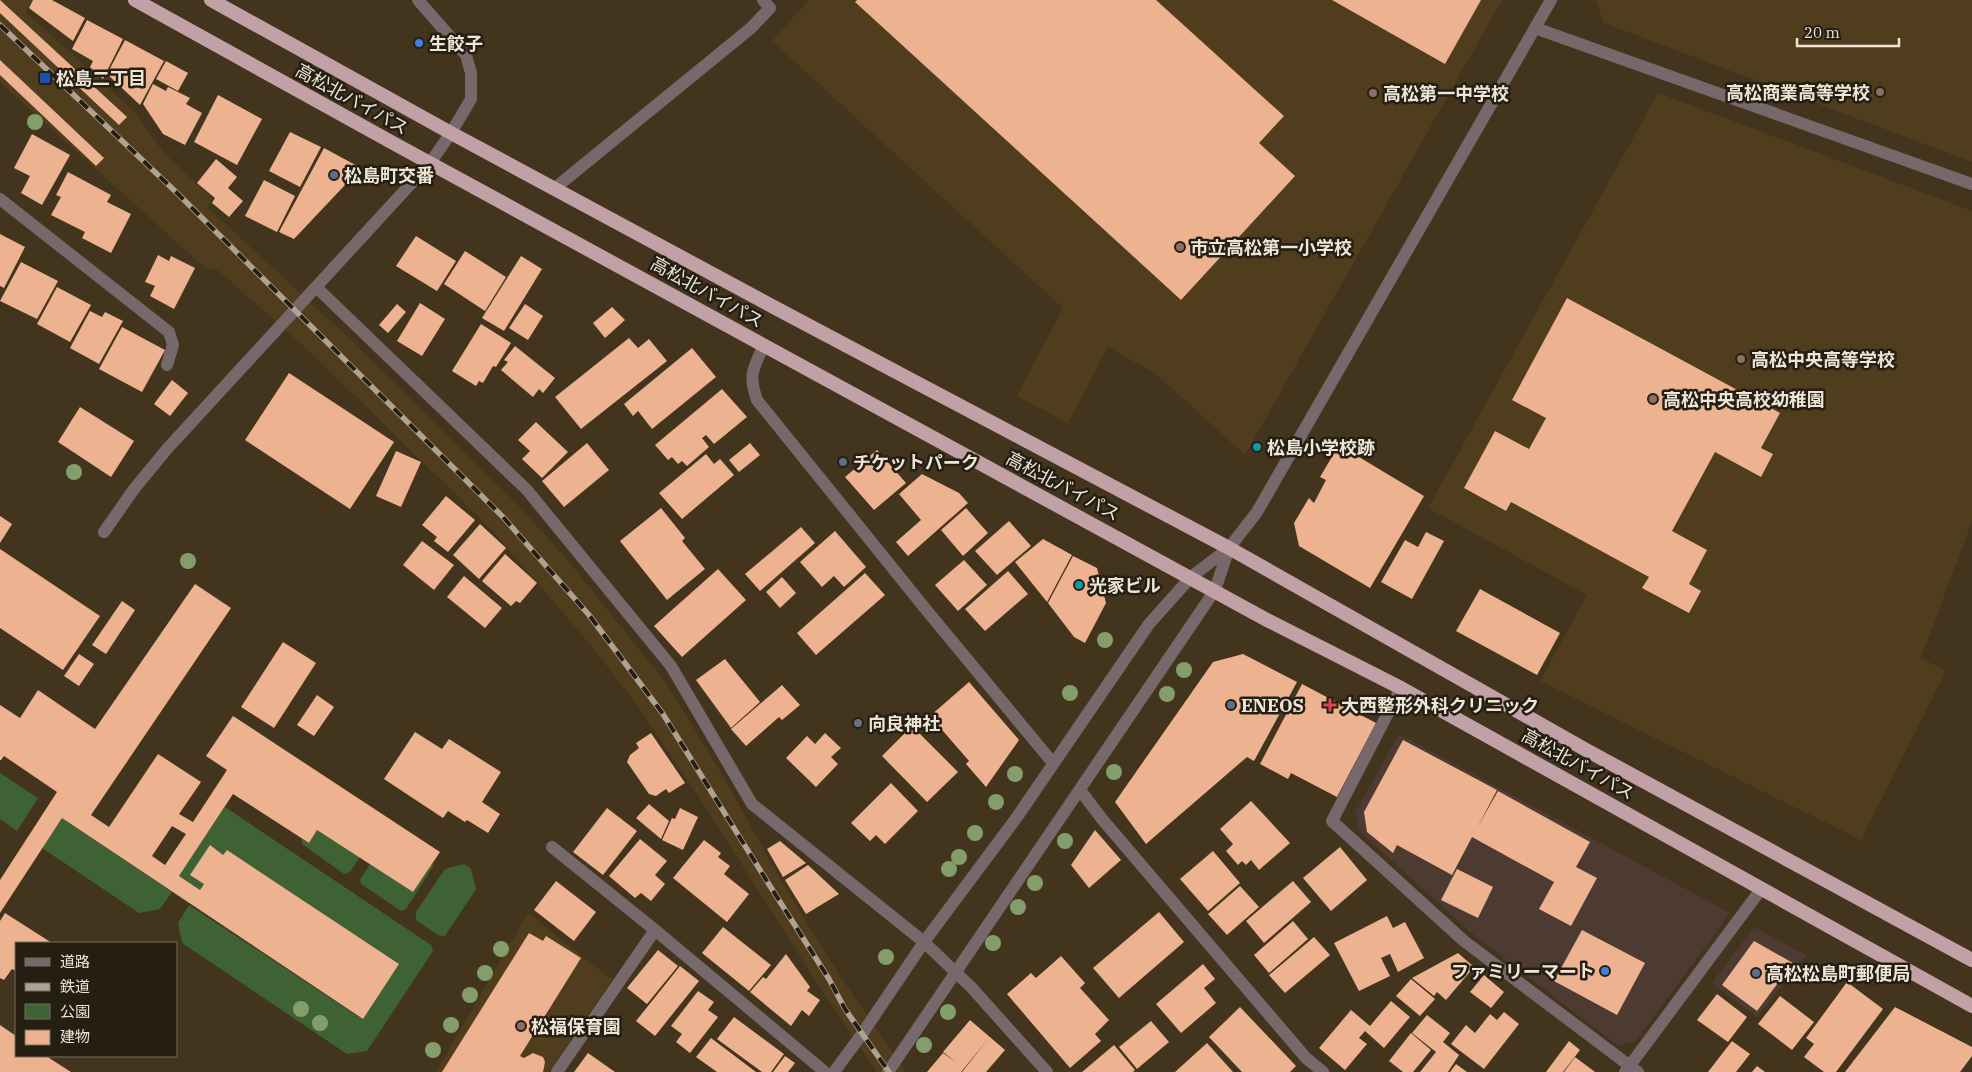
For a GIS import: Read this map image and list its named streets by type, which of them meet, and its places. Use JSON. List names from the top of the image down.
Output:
{
  "streets": {
    "highway": ["高松北バイパス"]
  },
  "places": {
    "other": [
      "生餃子",
      "高松商業高等学校",
      "高松第一中学校",
      "松島町交番",
      "市立高松第一小学校",
      "高松中央高等学校",
      "高松中央高校幼稚園",
      "松島小学校跡",
      "チケットパーク",
      "光家ビル",
      "ENEOS",
      "向良神社",
      "ファミリーマート",
      "高松松島町郵便局",
      "松福保育園"
    ],
    "transit": ["松島二丁目"],
    "health": ["大西整形外科クリニック"]
  },
  "legend": [
    "道路",
    "鉄道",
    "公園",
    "建物"
  ],
  "scale_bar": "20 m"
}
